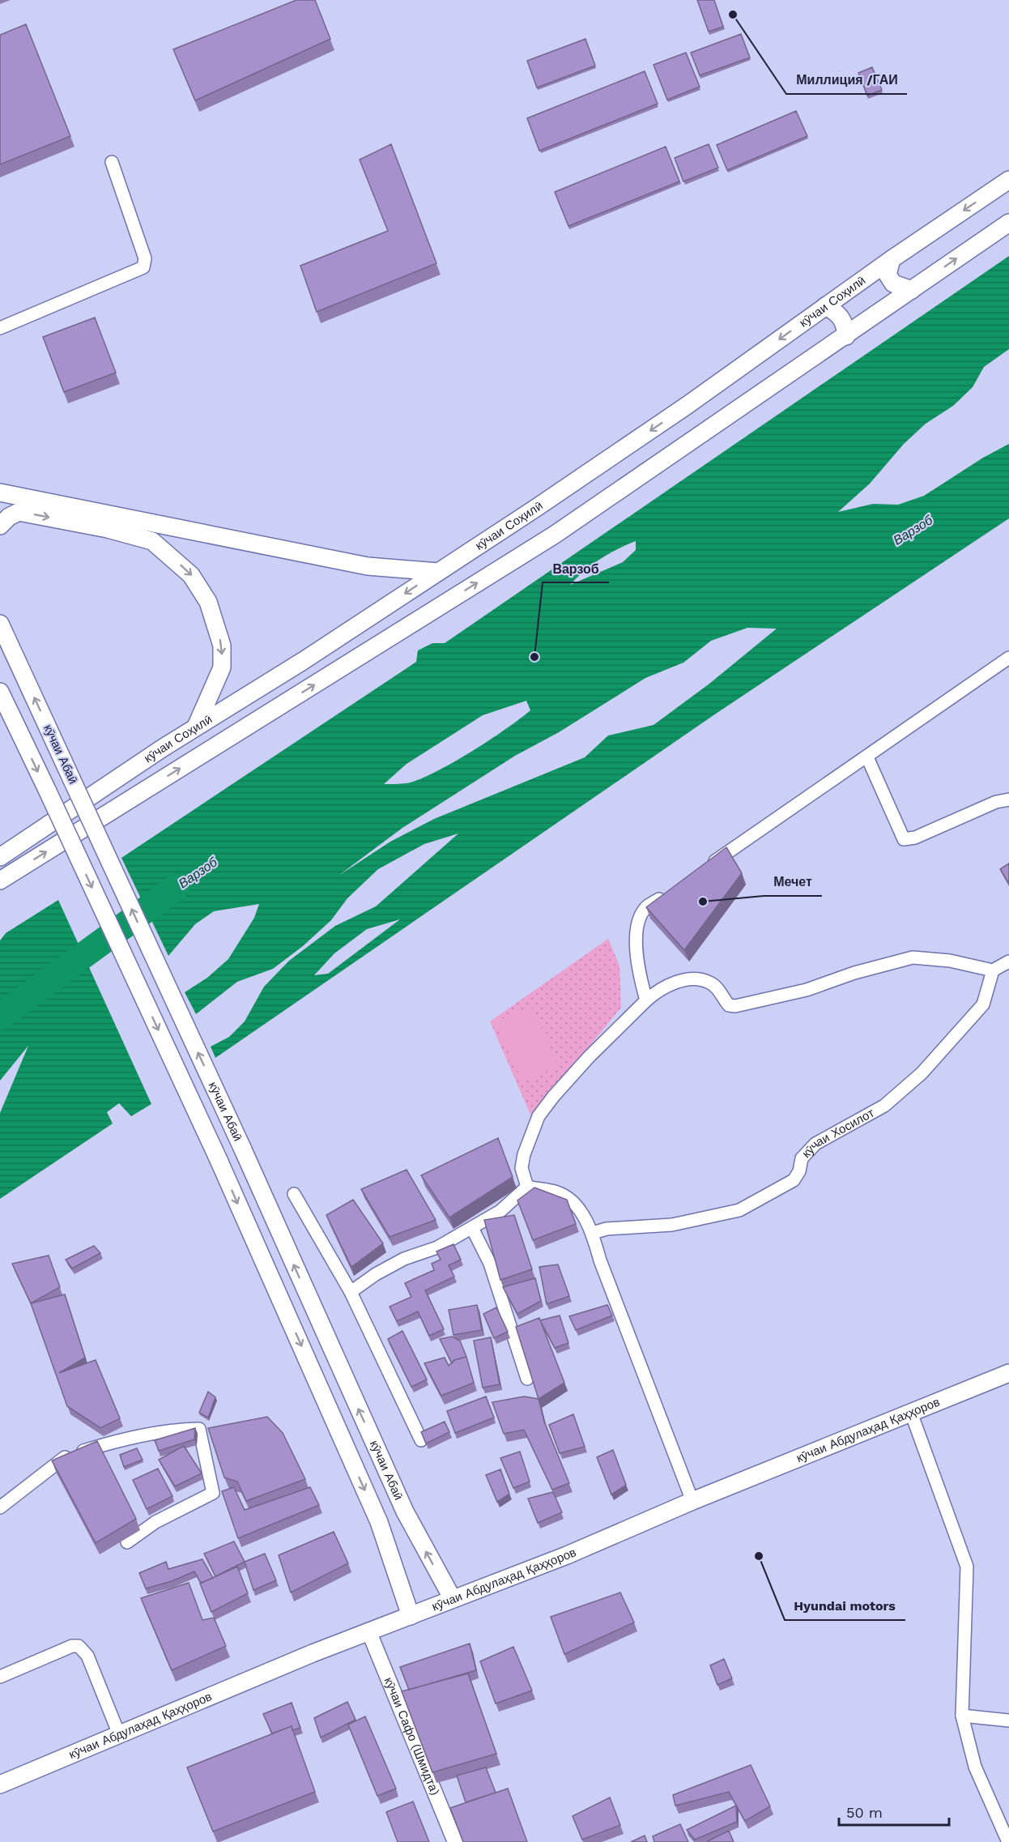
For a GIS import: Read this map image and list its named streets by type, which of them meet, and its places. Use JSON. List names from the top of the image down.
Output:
{
  "streets": {
    "main road": ["кӯчаи Соҳилӣ", "кӯчаи Абаӣ", "кӯчаи Абдулаҳад Қаҳҳоров"],
    "street": ["кӯчаи Хосилот", "кӯчаи Сафо (Шмидта)"]
  },
  "crossings": [
    ["кӯчаи Абаӣ", "кӯчаи Абдулаҳад Қаҳҳоров"],
    ["кӯчаи Абдулаҳад Қаҳҳоров", "кӯчаи Сафо (Шмидта)"]
  ],
  "water": ["Варзоб"],
  "places": [
    "Миллиция /ГАИ",
    "Варзоб",
    "Мечет",
    "Hyundai motors"
  ],
  "scale_bar": "50 m"
}
